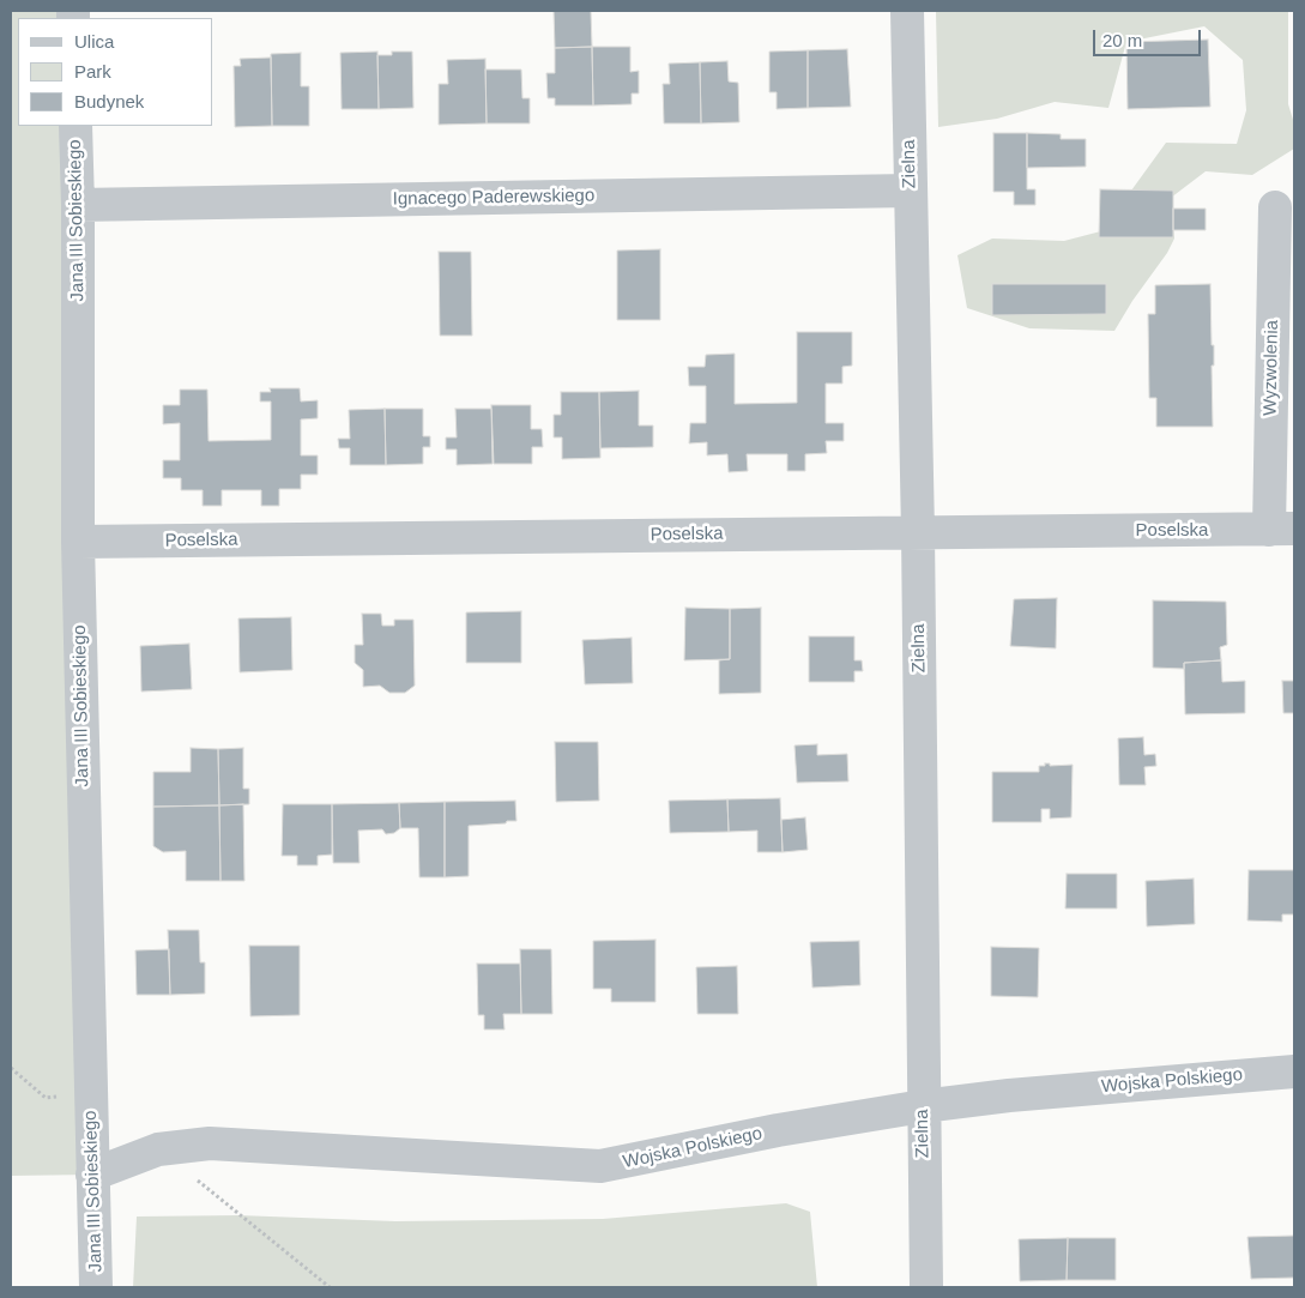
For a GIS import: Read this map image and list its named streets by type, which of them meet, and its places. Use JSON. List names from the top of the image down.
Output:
{
  "streets": {
    "street": [
      "Zielna",
      "Ignacego Paderewskiego",
      "Jana III Sobieskiego",
      "Wyzwolenia",
      "Poselska",
      "Wojska Polskiego"
    ]
  },
  "crossings": [
    ["Zielna", "Ignacego Paderewskiego"],
    ["Zielna", "Poselska"],
    ["Zielna", "Wojska Polskiego"],
    ["Ignacego Paderewskiego", "Jana III Sobieskiego"],
    ["Jana III Sobieskiego", "Poselska"],
    ["Jana III Sobieskiego", "Wojska Polskiego"],
    ["Wyzwolenia", "Poselska"]
  ],
  "legend": ["Ulica", "Park", "Budynek"],
  "scale_bar": "20 m"
}
